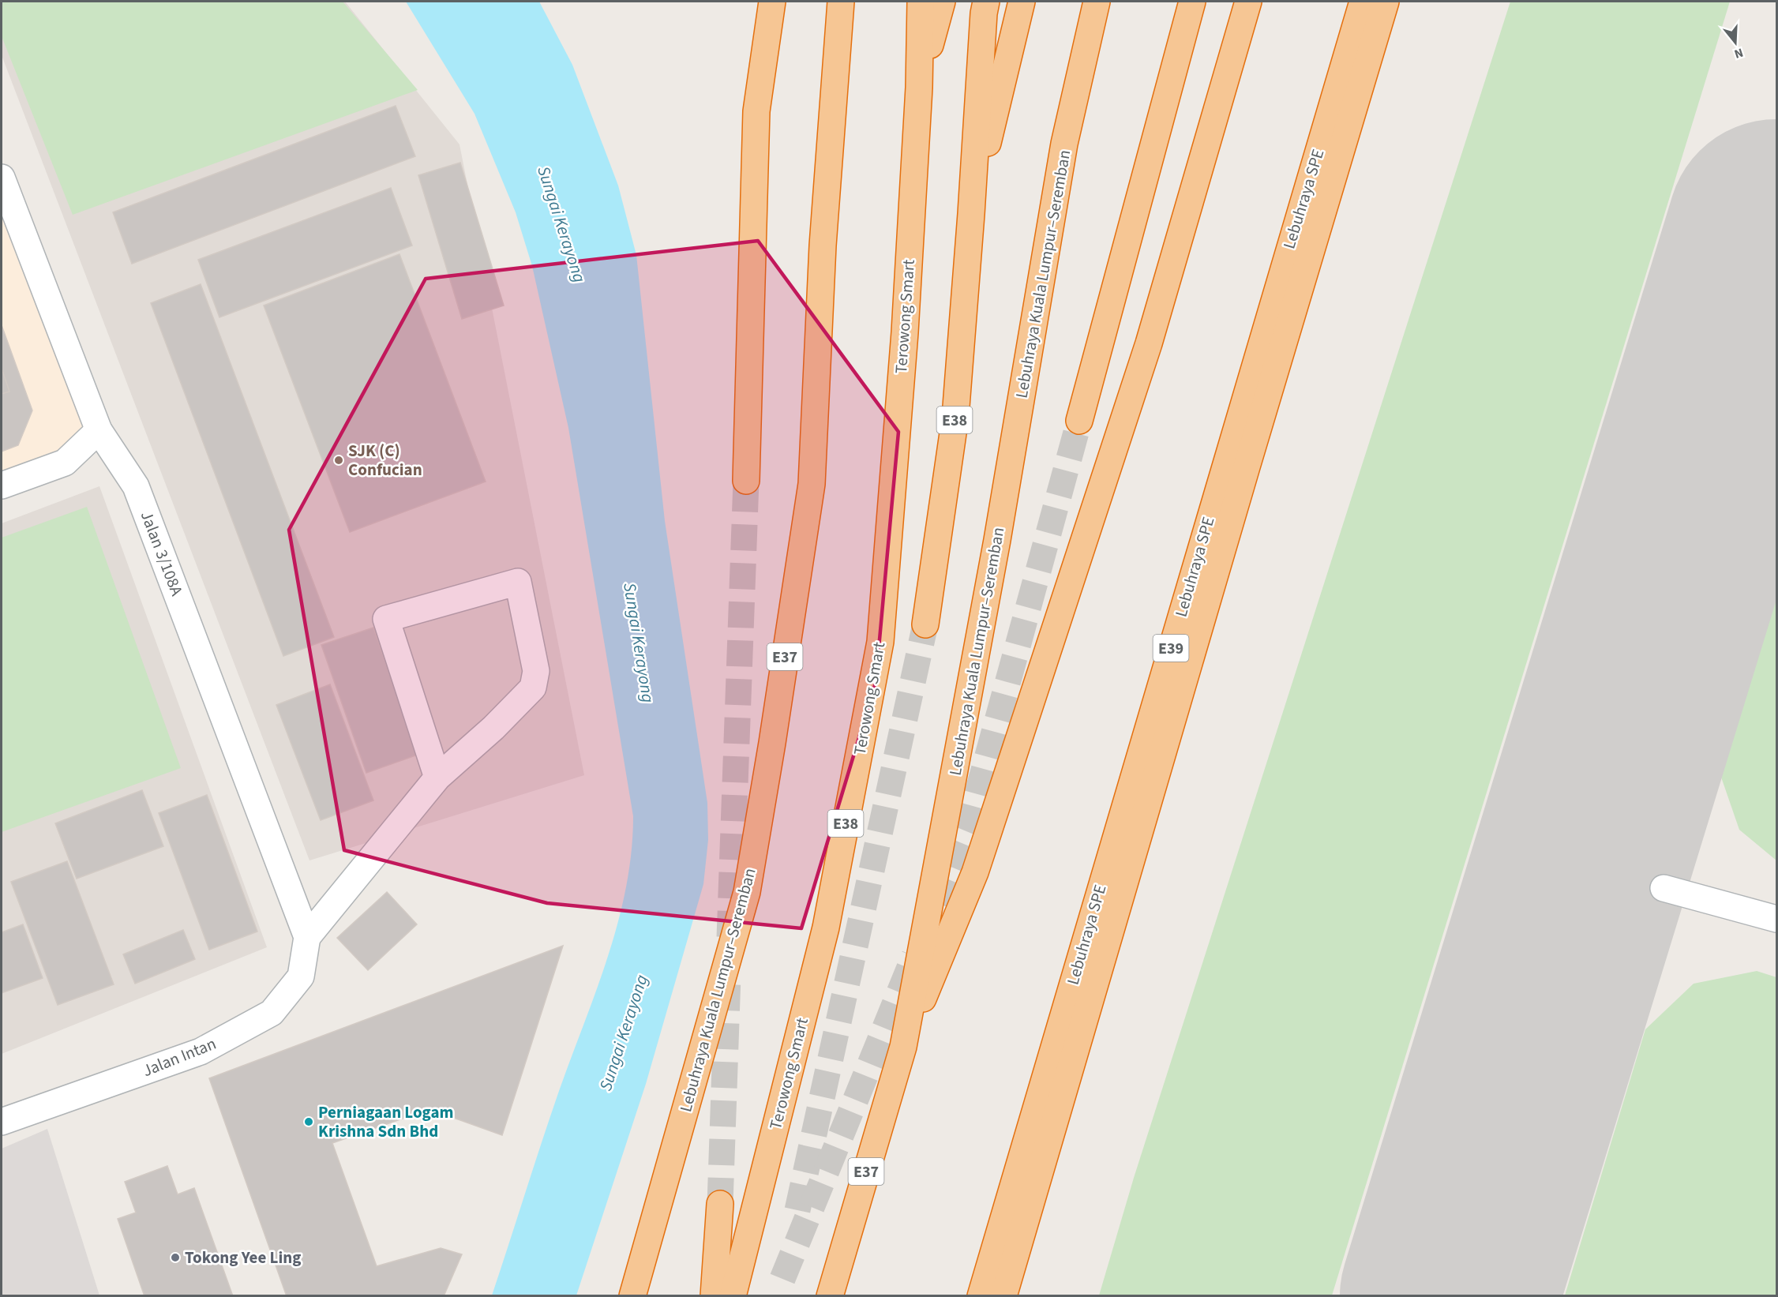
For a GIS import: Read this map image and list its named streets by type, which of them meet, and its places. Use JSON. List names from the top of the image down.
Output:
{
  "streets": {
    "highway": [
      "Lebuhraya SPE",
      "Lebuhraya Kuala Lumpur–Seremban",
      "Terowong Smart",
      "E38",
      "E39",
      "E37"
    ],
    "street": ["Jalan 3/108A", "Jalan Intan"]
  },
  "crossings": [
    ["Jalan 3/108A", "Jalan Intan"]
  ],
  "water": ["Sungai Kerayong"],
  "places": ["SJK (C) Confucian", "Perniagaan Logam Krishna Sdn Bhd", "Tokong Yee Ling"],
  "north": "bottom"
}
